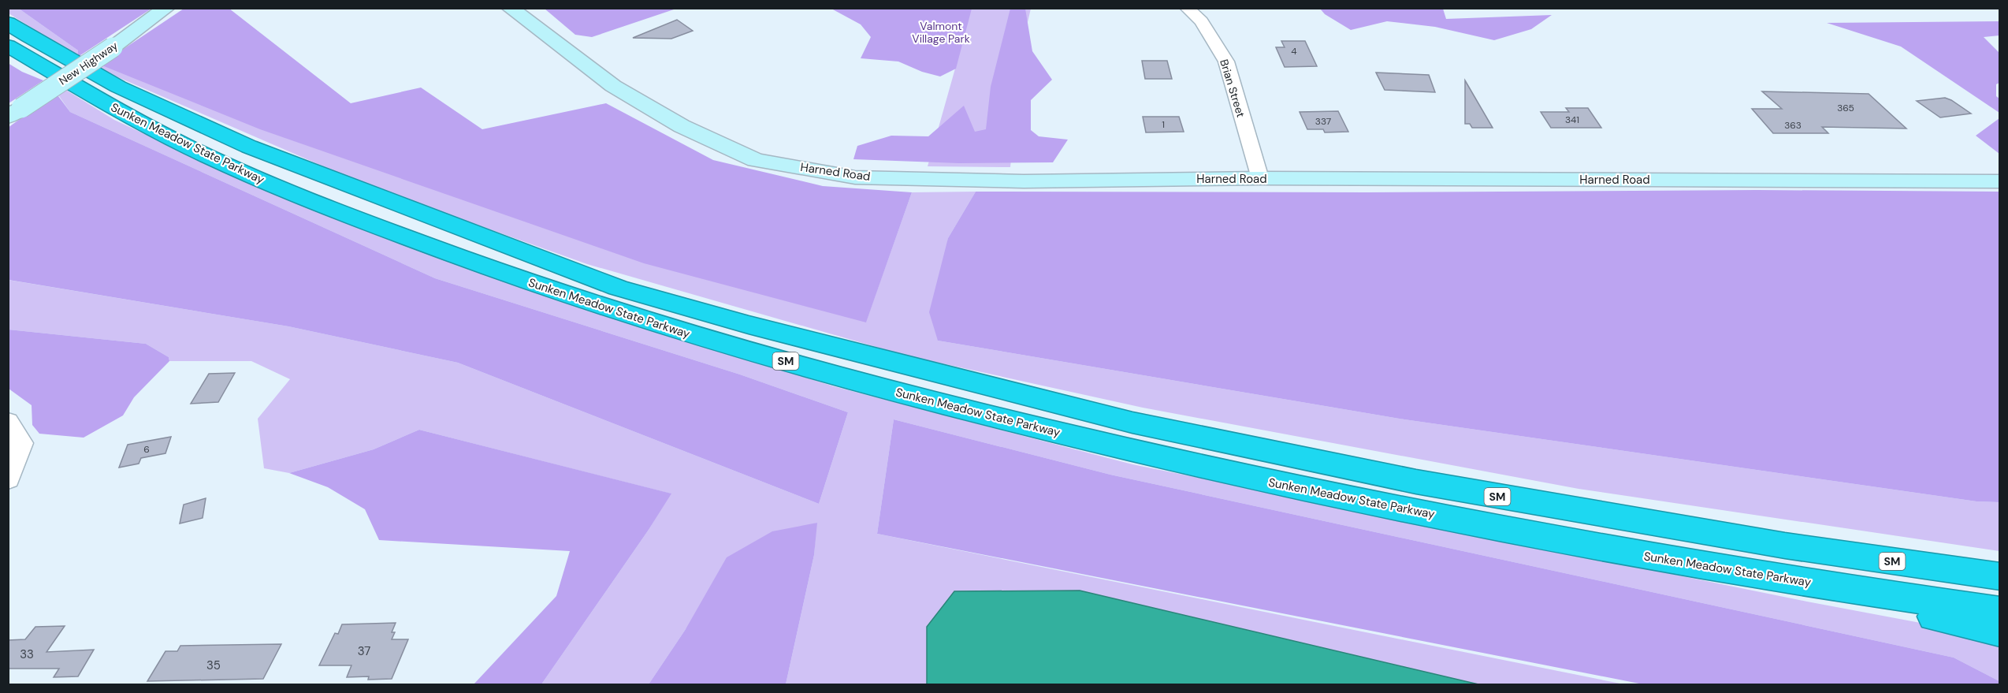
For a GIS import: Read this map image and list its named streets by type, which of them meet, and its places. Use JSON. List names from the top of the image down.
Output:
{
  "streets": {
    "highway": ["Sunken Meadow State Parkway", "SM"],
    "main road": ["New Highway", "Harned Road"],
    "street": ["Brian Street"]
  },
  "crossings": [
    ["Brian Street", "Harned Road"]
  ],
  "parks": ["Valmont Village Park"],
  "house_numbers": [
    "4",
    "365",
    "341",
    "337",
    "1",
    "363",
    "6",
    "37",
    "33",
    "35"
  ]
}
